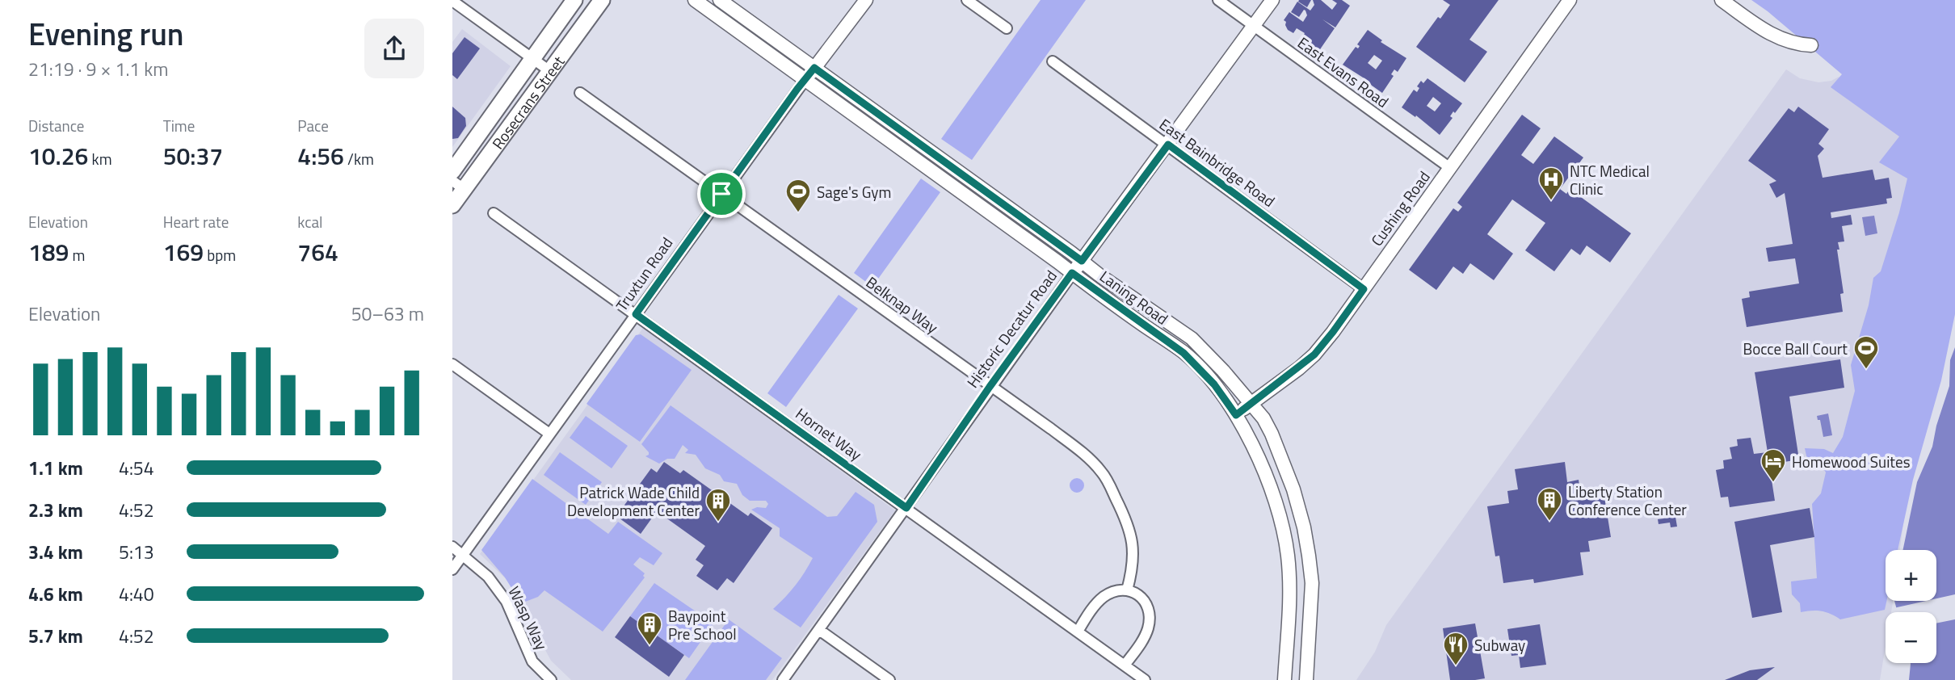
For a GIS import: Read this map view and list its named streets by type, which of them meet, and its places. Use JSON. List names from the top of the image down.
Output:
{
  "streets": {
    "main road": ["Rosecrans Street"],
    "street": [
      "East Evans Road",
      "East Bainbridge Road",
      "Cushing Road",
      "Truxtun Road",
      "Laning Road",
      "Belknap Way",
      "Historic Decatur Road",
      "Hornet Way",
      "Wasp Way"
    ]
  },
  "crossings": [
    ["East Evans Road", "Cushing Road"],
    ["East Evans Road", "Historic Decatur Road"],
    ["East Bainbridge Road", "Cushing Road"],
    ["East Bainbridge Road", "Historic Decatur Road"],
    ["Cushing Road", "Laning Road"],
    ["Truxtun Road", "Laning Road"],
    ["Truxtun Road", "Belknap Way"],
    ["Truxtun Road", "Hornet Way"],
    ["Truxtun Road", "Wasp Way"],
    ["Laning Road", "Historic Decatur Road"],
    ["Belknap Way", "Historic Decatur Road"],
    ["Belknap Way", "Hornet Way"],
    ["Historic Decatur Road", "Hornet Way"]
  ],
  "places": {
    "hospital": ["NTC Medical Clinic"],
    "sports": ["Sage's Gym", "Bocce Ball Court"],
    "hotel": ["Homewood Suites"],
    "building": ["Liberty Station Conference Center", "Patrick Wade Child Development Center", "Baypoint Pre School"],
    "restaurant": ["Subway"]
  },
  "page": {
    "heading": ["Evening run", "21:19 · 9 × 1.1 km"],
    "stats": [
      ["Distance", "10.26 km"],
      ["Time", "50:37"],
      ["Pace", "4:56 /km"],
      ["Elevation", "189 m"],
      ["Heart rate", "169 bpm"],
      ["kcal", "764"]
    ],
    "chart": ["Elevation", "50–63 m"],
    "list": [
      {
        "name": "1.1 km",
        "note": "4:54"
      },
      {
        "name": "2.3 km",
        "note": "4:52"
      },
      {
        "name": "3.4 km",
        "note": "5:13"
      },
      {
        "name": "4.6 km",
        "note": "4:40"
      },
      {
        "name": "5.7 km",
        "note": "4:52"
      }
    ],
    "map_buttons": ["+", "−"]
  }
}
